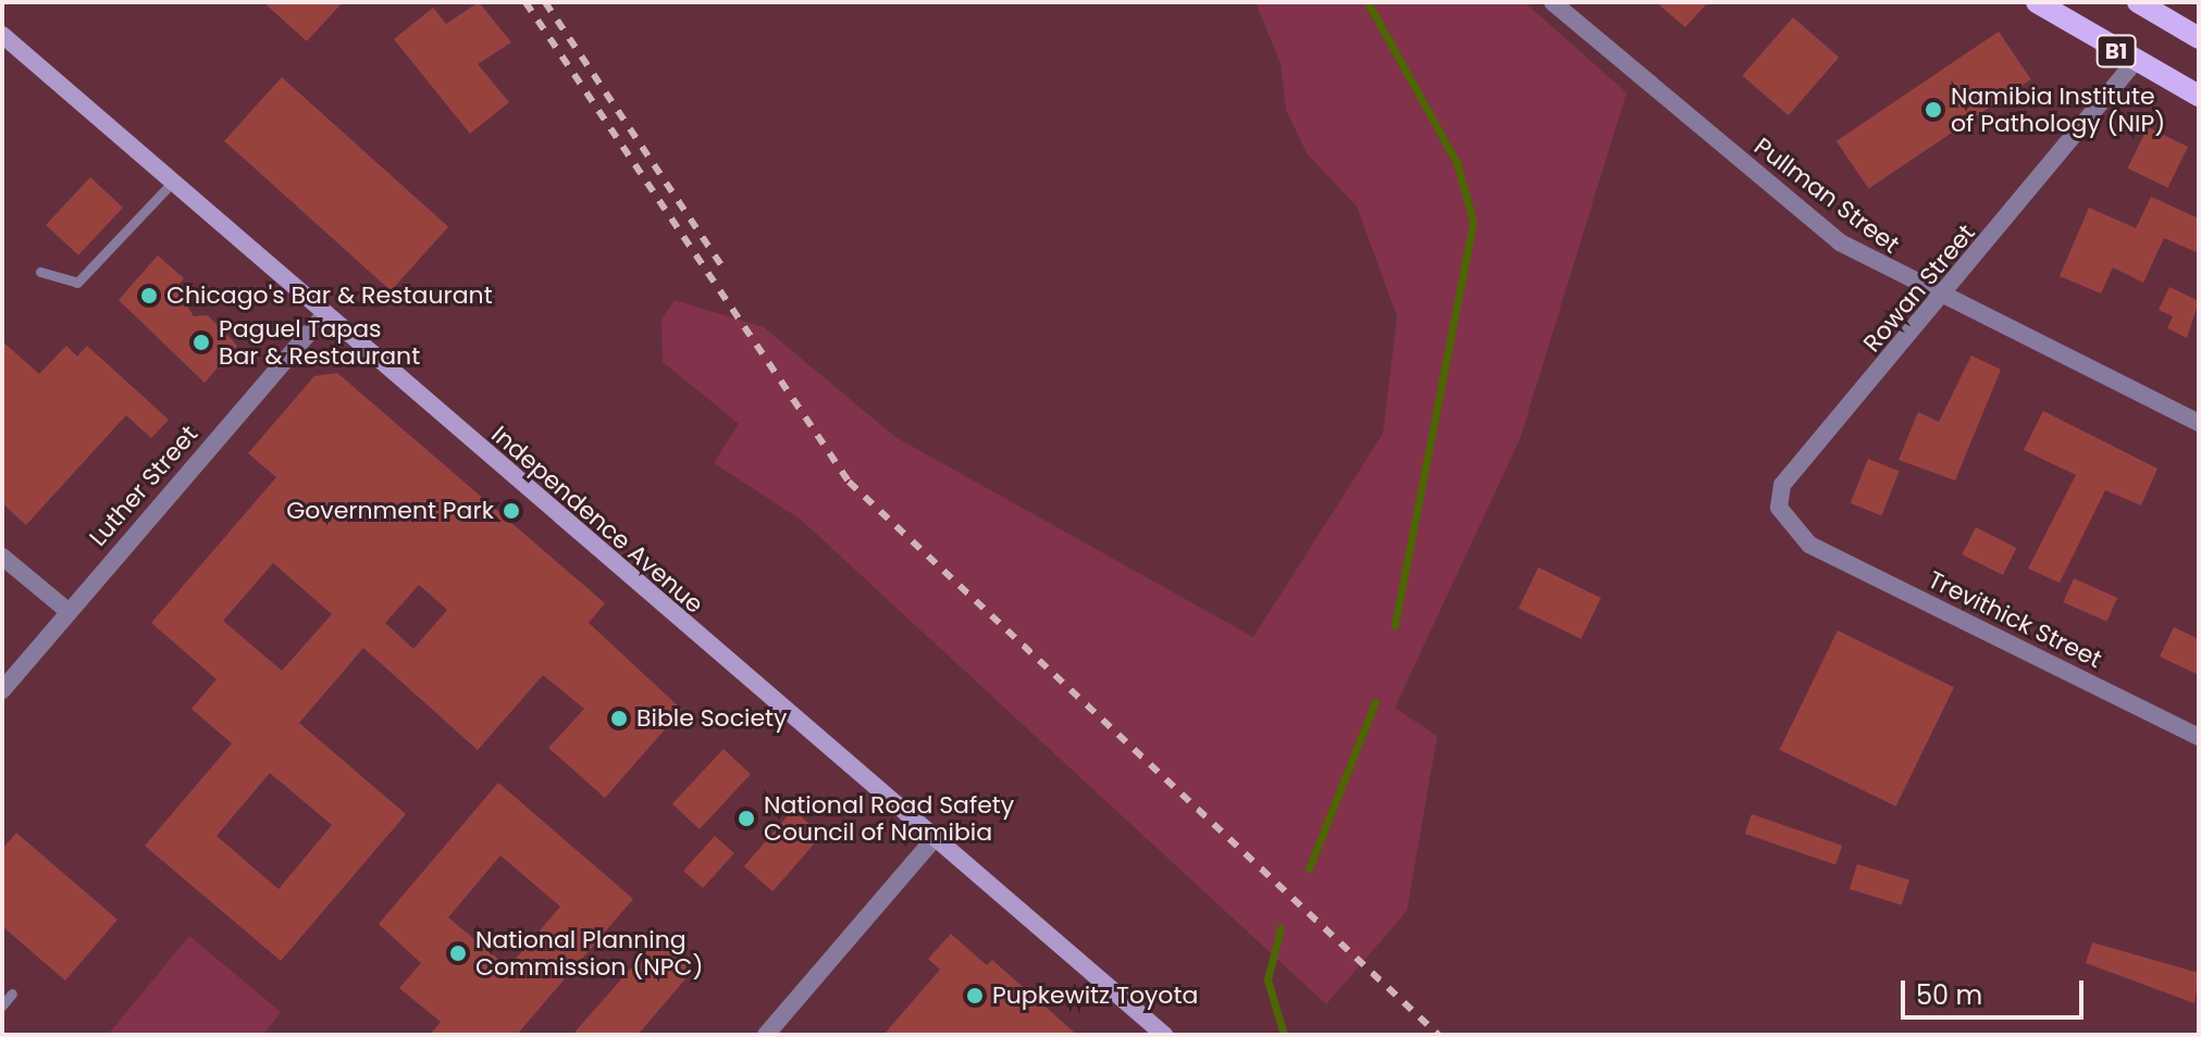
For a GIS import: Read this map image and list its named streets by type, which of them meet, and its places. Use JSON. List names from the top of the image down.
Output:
{
  "streets": {
    "main road": ["B1", "Independence Avenue"],
    "street": [
      "Pullman Street",
      "Rowan Street",
      "Luther Street",
      "Trevithick Street"
    ]
  },
  "crossings": [
    ["B1", "Rowan Street"],
    ["Pullman Street", "Rowan Street"],
    ["Rowan Street", "Trevithick Street"],
    ["Luther Street", "Independence Avenue"]
  ],
  "places": [
    "Namibia Institute of Pathology (NIP)",
    "Chicago's Bar & Restaurant",
    "Paguel Tapas Bar & Restaurant",
    "Government Park",
    "Bible Society",
    "National Road Safety Council of Namibia",
    "National Planning Commission (NPC)",
    "Pupkewitz Toyota"
  ],
  "scale_bar": "50 m"
}
